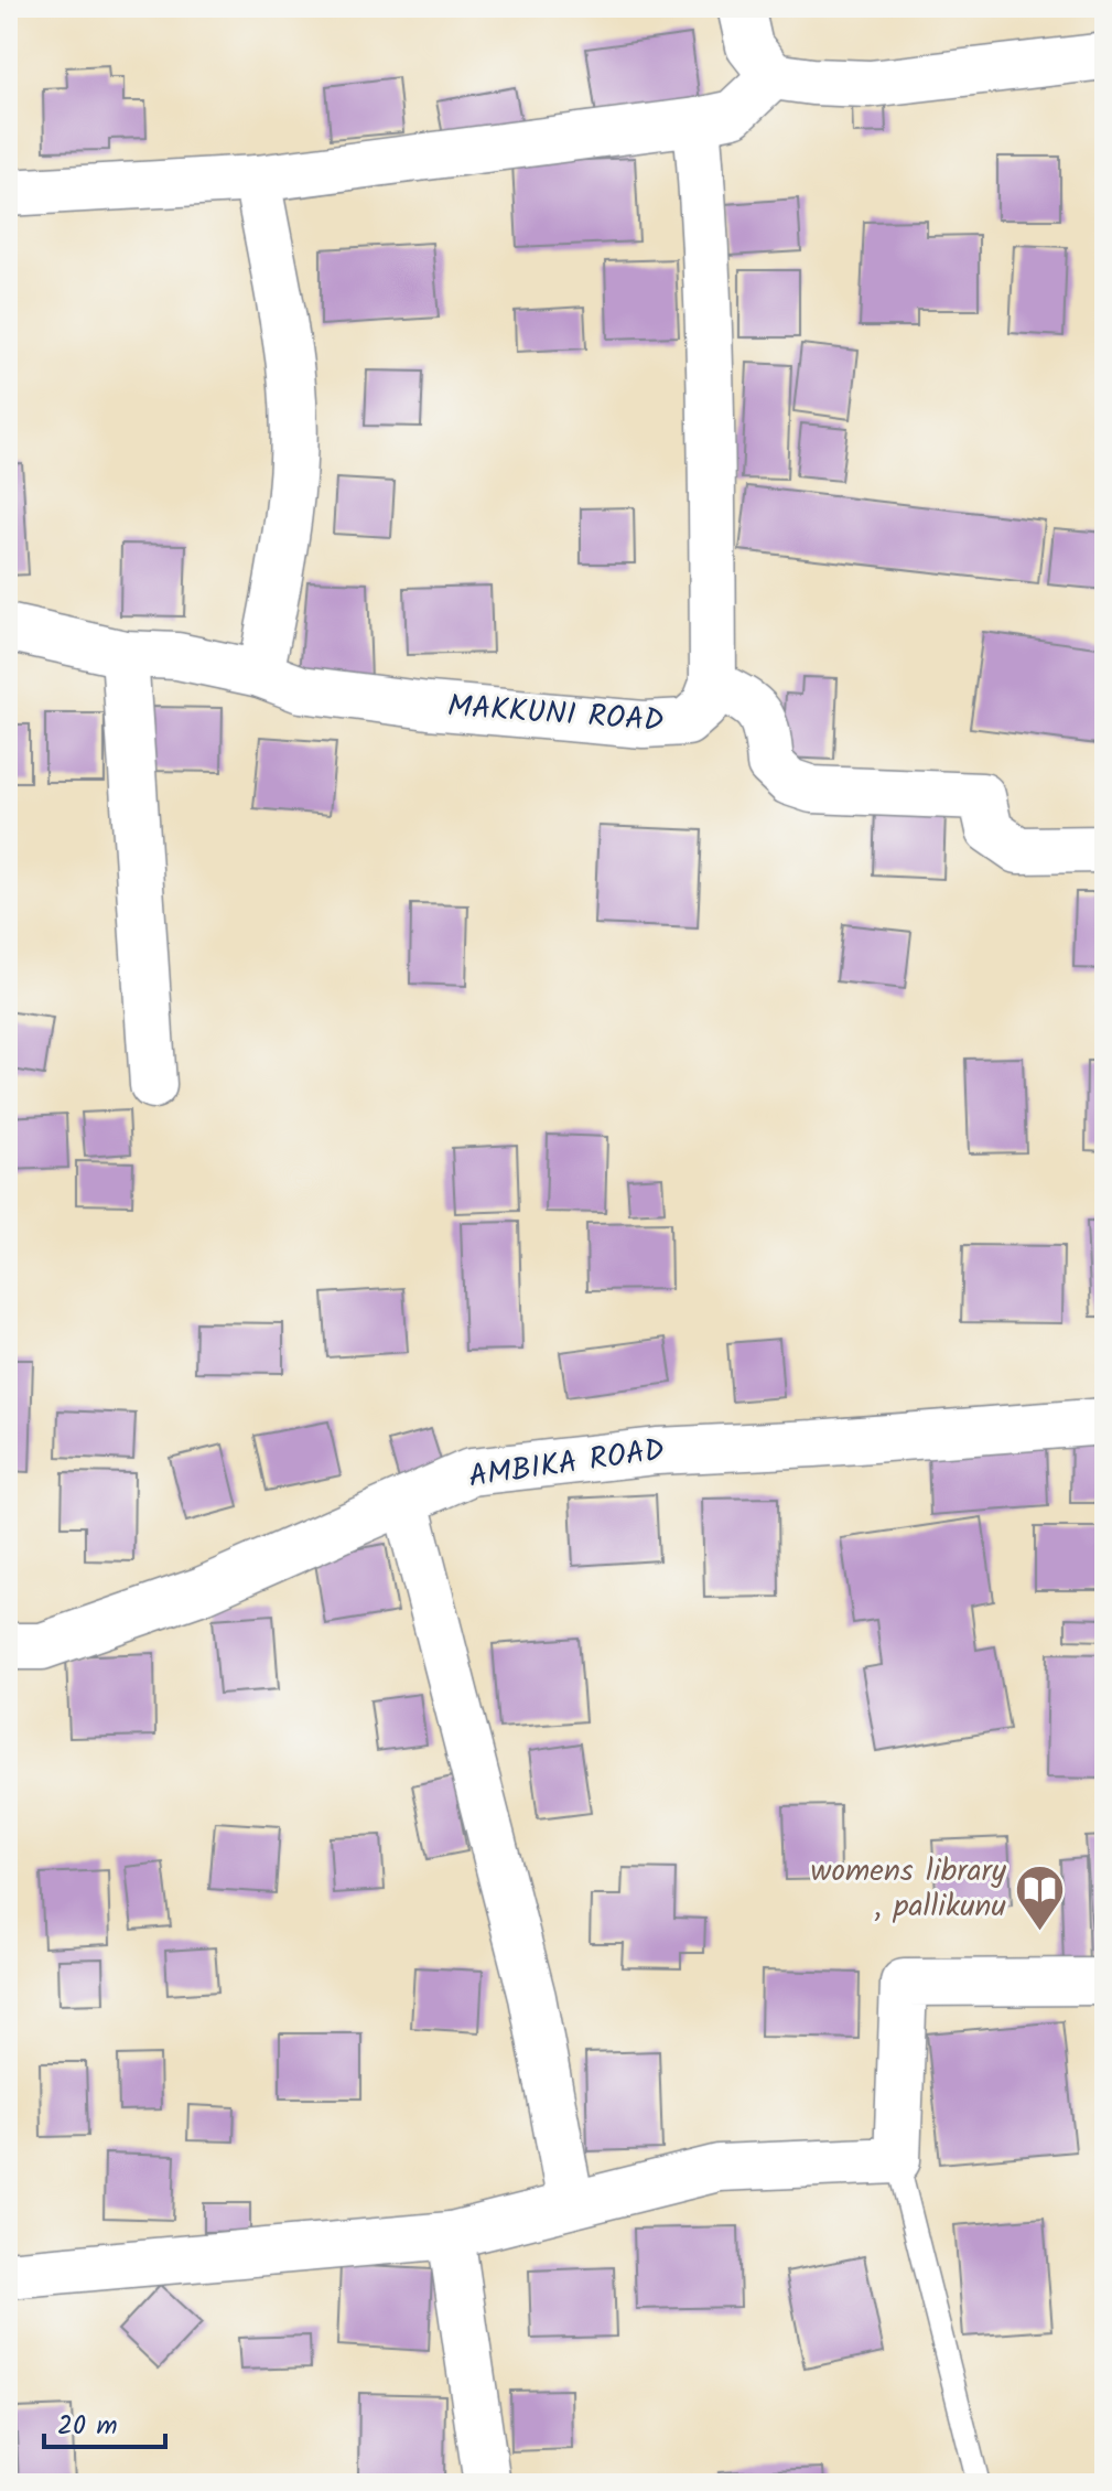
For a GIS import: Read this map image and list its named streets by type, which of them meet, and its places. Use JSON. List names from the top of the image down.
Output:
{
  "streets": {
    "street": ["MAKKUNI ROAD", "AMBIKA ROAD"]
  },
  "places": {
    "library": ["womens library , pallikunu"]
  },
  "scale_bar": "20 m"
}
